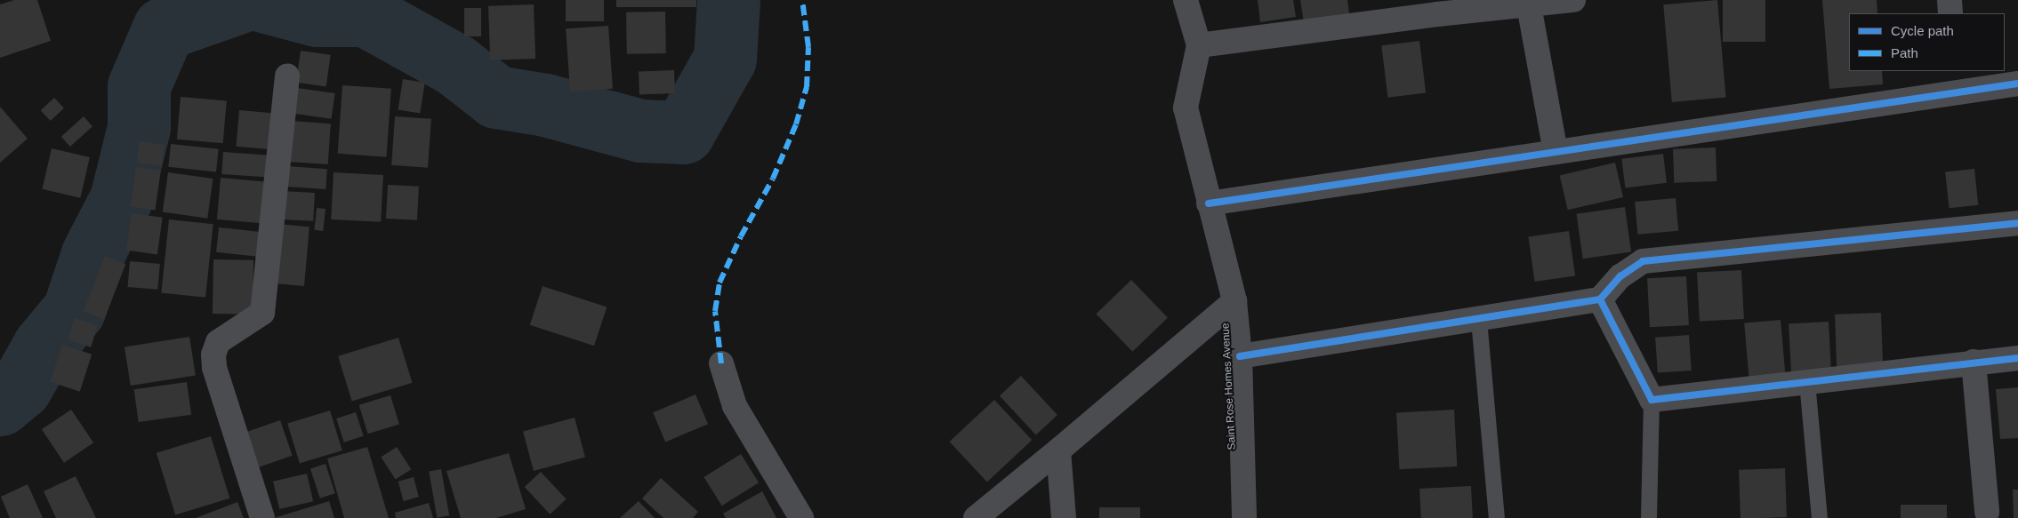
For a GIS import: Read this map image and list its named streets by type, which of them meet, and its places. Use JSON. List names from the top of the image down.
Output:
{
  "streets": {
    "street": ["Saint Rose Homes Avenue"]
  },
  "legend": ["Cycle path", "Path"]
}
